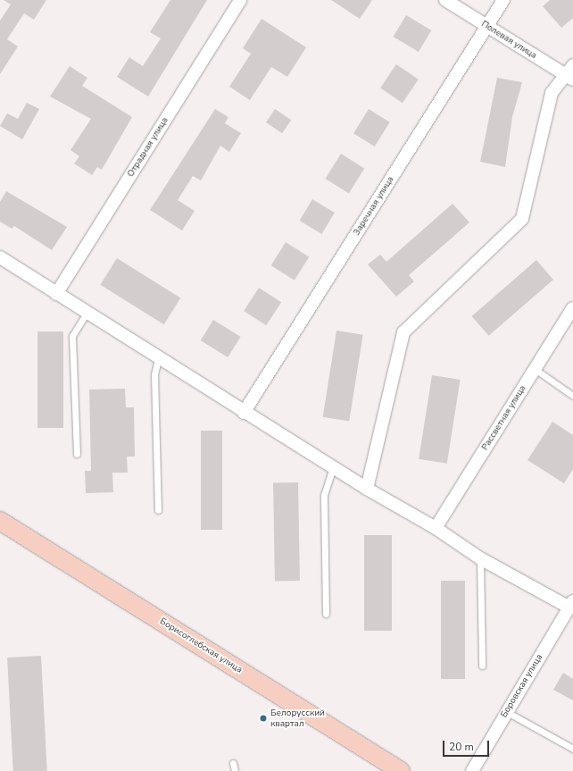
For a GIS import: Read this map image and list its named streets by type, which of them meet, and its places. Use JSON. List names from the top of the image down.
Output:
{
  "streets": {
    "street": [
      "Полевая улица",
      "Отрадная улица",
      "Заречная улица",
      "Рассветная улица",
      "Борисоглебская улица",
      "Боровская улица"
    ]
  },
  "crossings": [
    ["Полевая улица", "Заречная улица"]
  ],
  "places": ["Белорусский квартал"],
  "scale_bar": "20 m"
}
